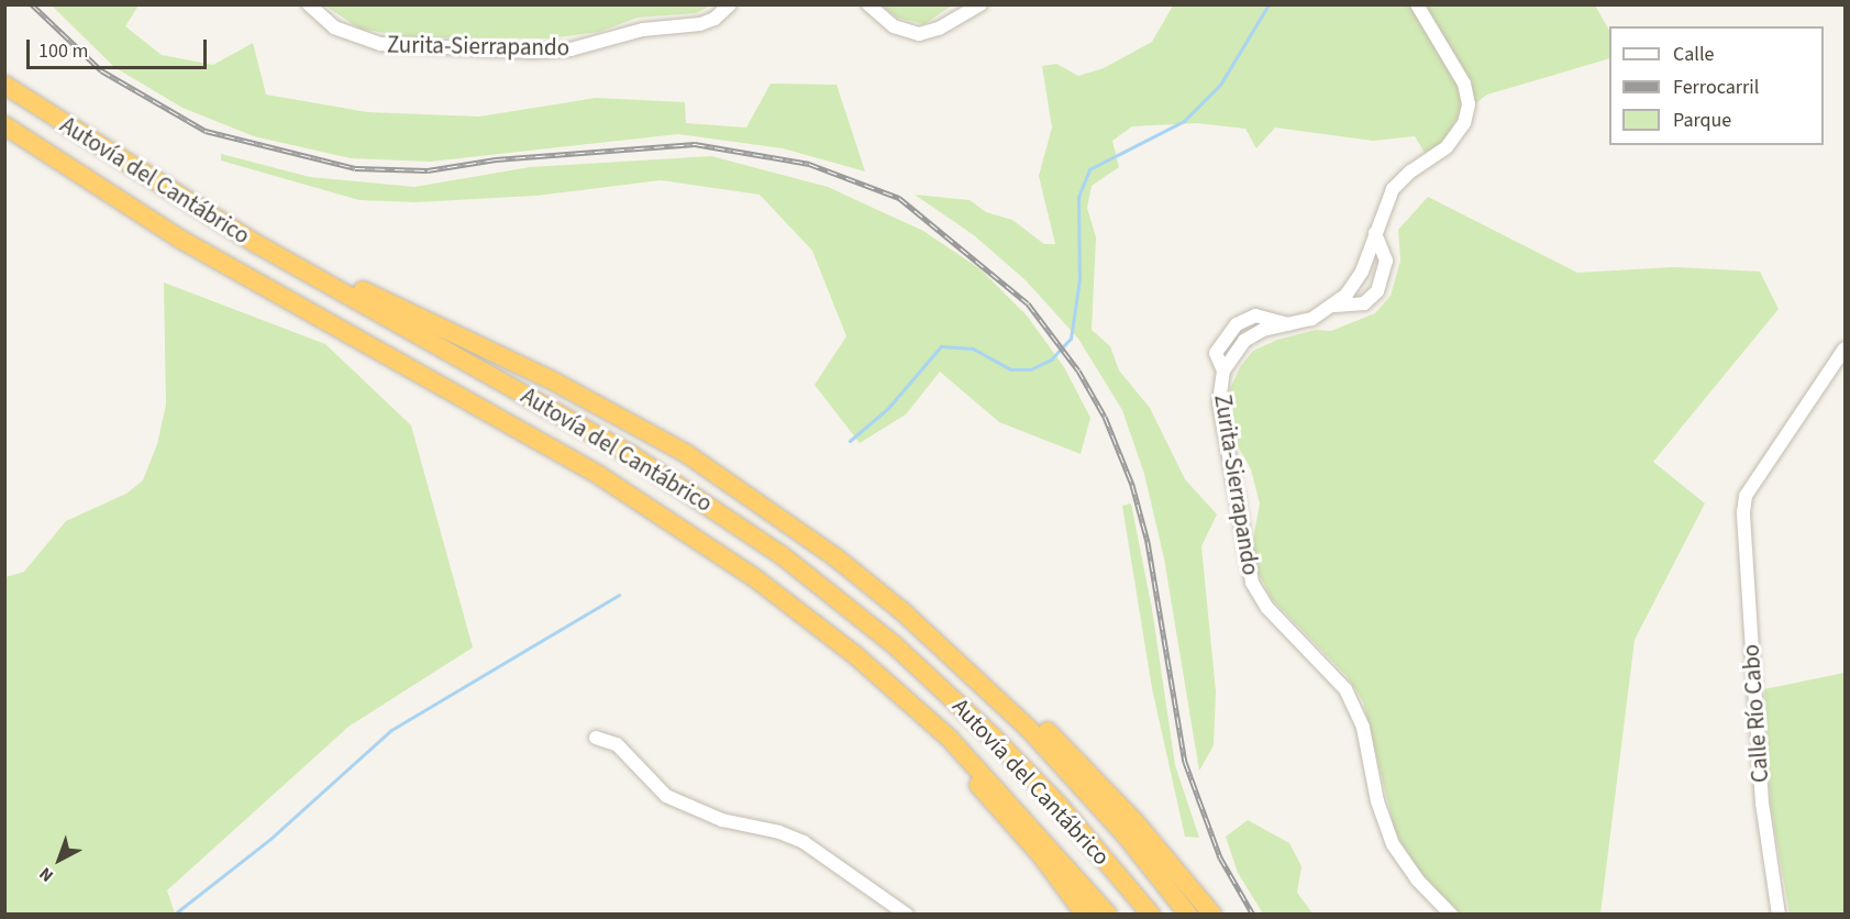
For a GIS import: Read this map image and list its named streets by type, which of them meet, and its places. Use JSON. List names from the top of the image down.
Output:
{
  "streets": {
    "highway": ["Autovía del Cantábrico"],
    "street": ["Zurita-Sierrapando", "Calle Río Cabo"]
  },
  "legend": ["Calle", "Ferrocarril", "Parque"],
  "scale_bar": "100 m",
  "north": "bottom left"
}
